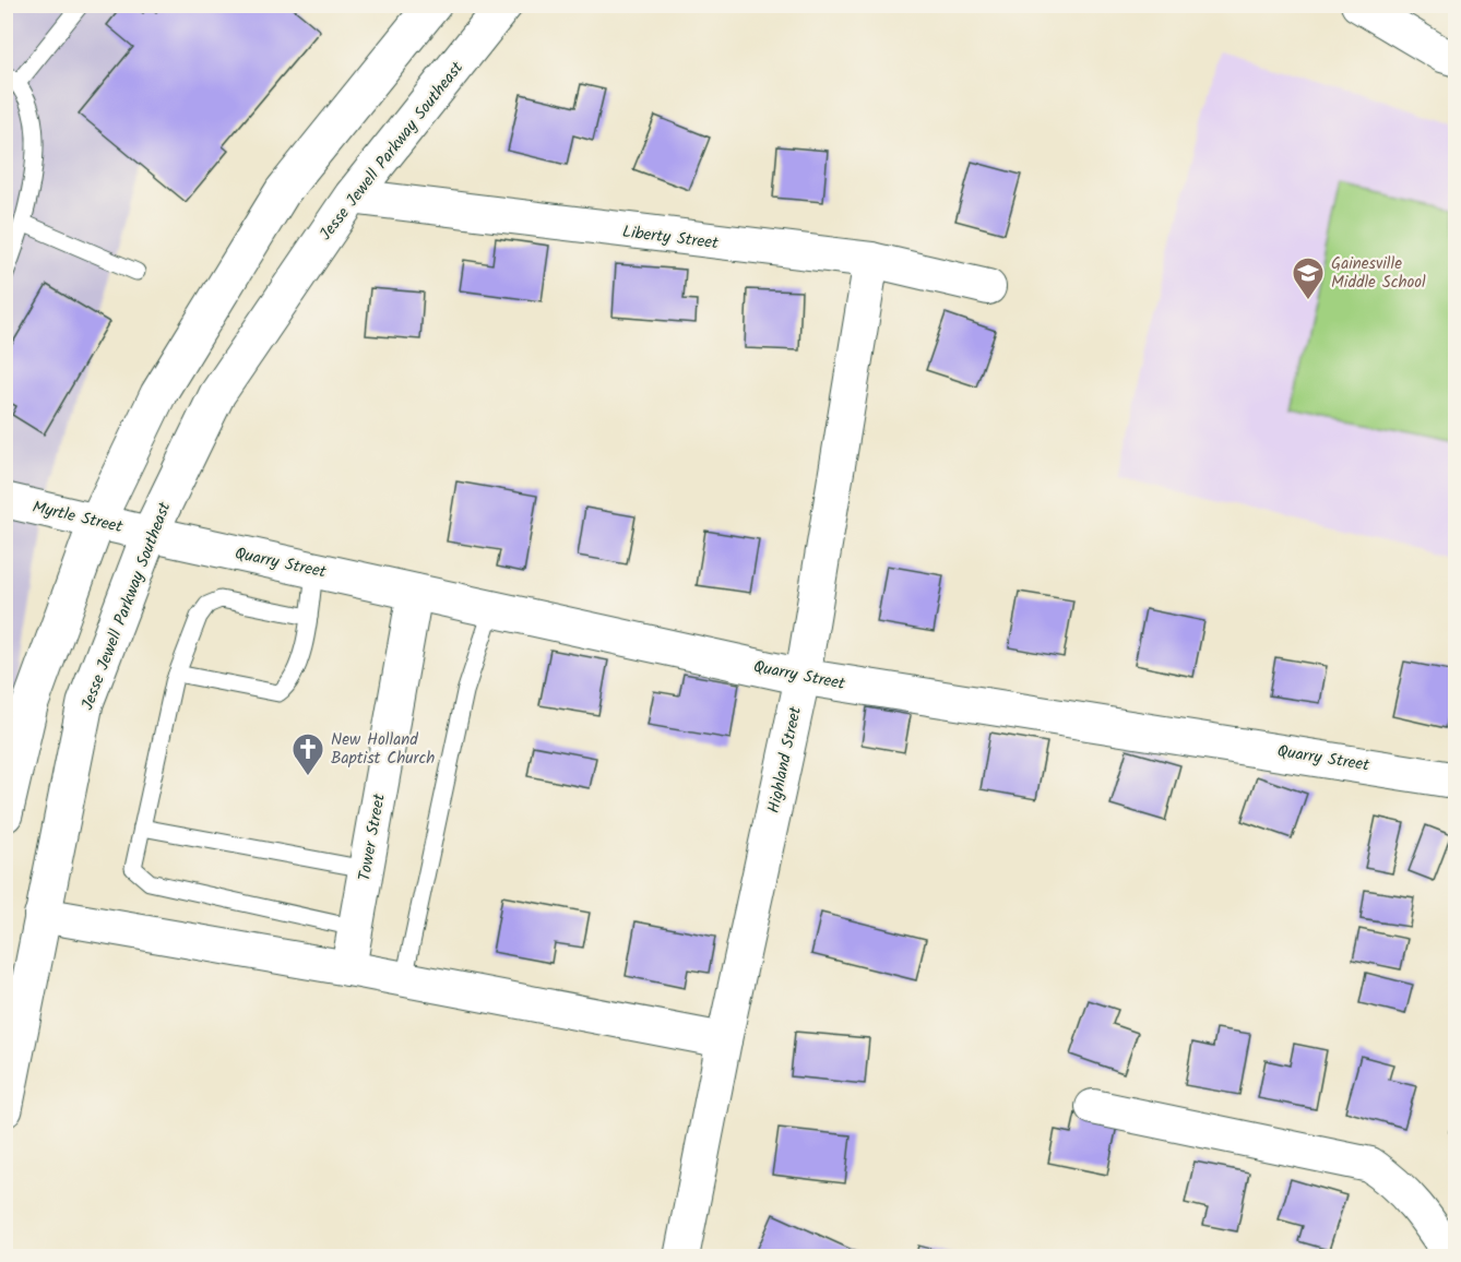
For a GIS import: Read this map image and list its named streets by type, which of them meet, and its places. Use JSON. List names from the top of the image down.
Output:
{
  "streets": {
    "main road": ["Jesse Jewell Parkway Southeast", "Quarry Street"],
    "street": [
      "Liberty Street",
      "Myrtle Street",
      "Highland Street",
      "Tower Street"
    ]
  },
  "crossings": [
    ["Jesse Jewell Parkway Southeast", "Liberty Street"],
    ["Jesse Jewell Parkway Southeast", "Myrtle Street"],
    ["Jesse Jewell Parkway Southeast", "Quarry Street"],
    ["Liberty Street", "Highland Street"],
    ["Myrtle Street", "Quarry Street"],
    ["Quarry Street", "Highland Street"],
    ["Quarry Street", "Tower Street"]
  ],
  "places": {
    "school or university": ["Gainesville Middle School"],
    "church": ["New Holland Baptist Church"]
  }
}
